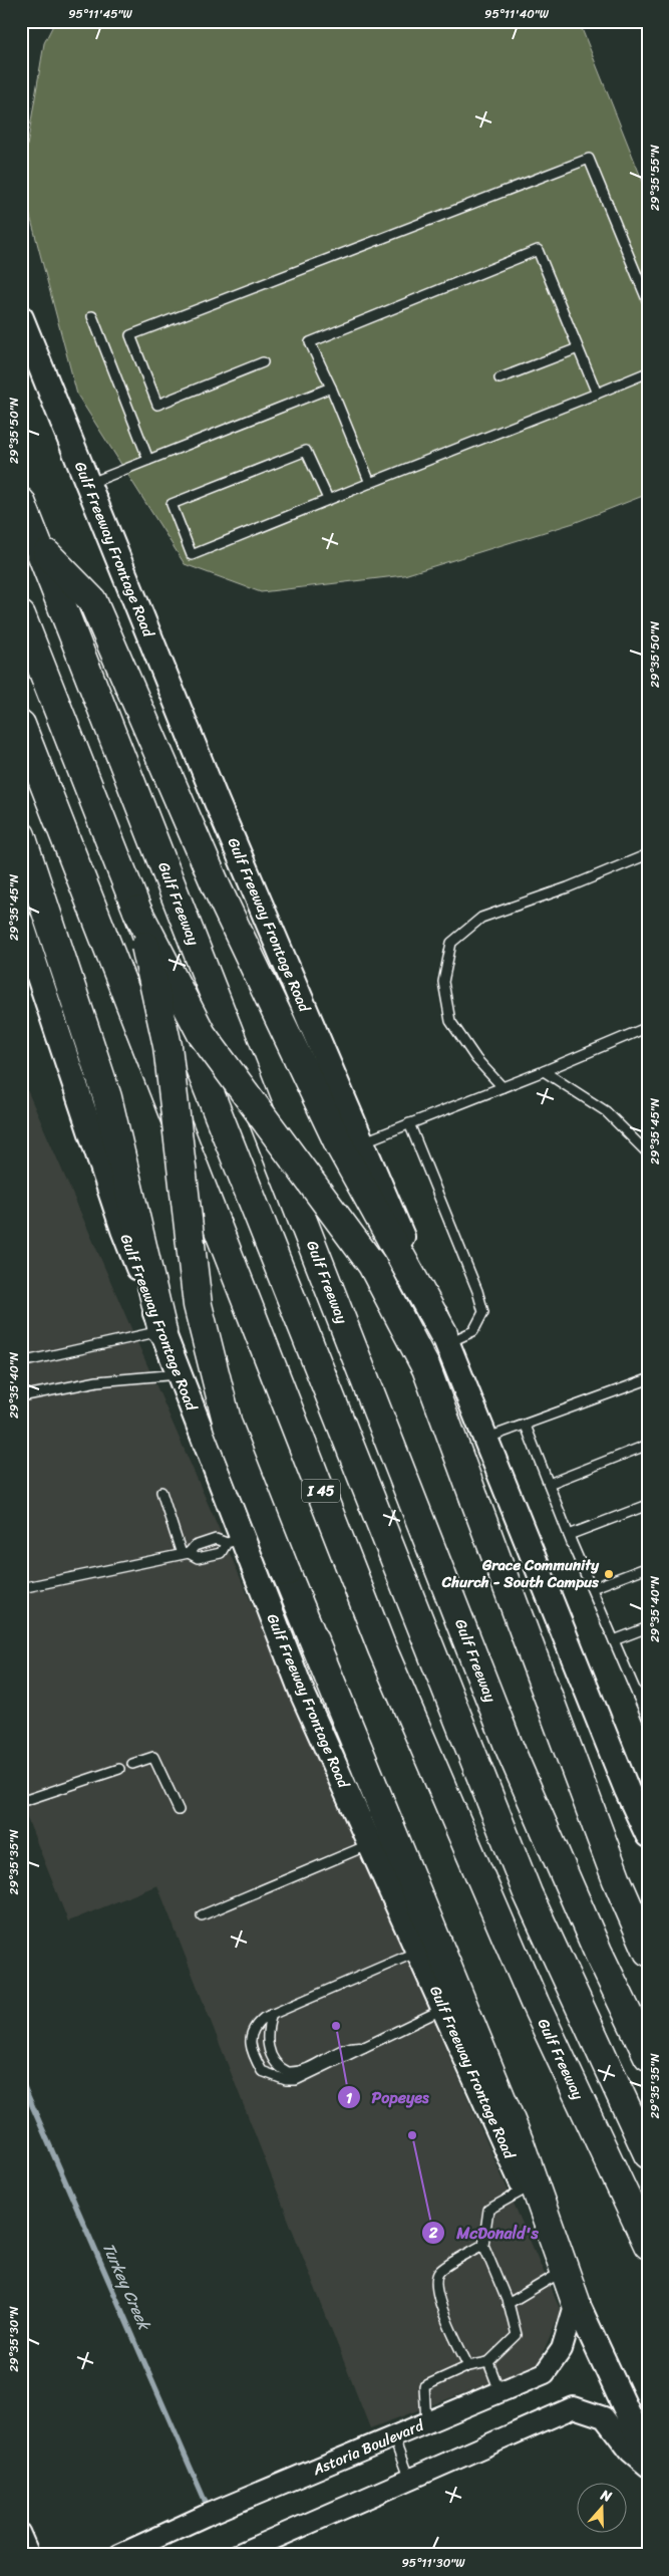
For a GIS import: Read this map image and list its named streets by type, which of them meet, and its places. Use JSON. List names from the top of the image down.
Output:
{
  "streets": {
    "highway": ["Gulf Freeway", "I 45"],
    "main road": ["Gulf Freeway Frontage Road"],
    "street": ["Astoria Boulevard"]
  },
  "crossings": [
    ["Gulf Freeway Frontage Road", "Astoria Boulevard"]
  ],
  "water": ["Turkey Creek"],
  "places": ["Grace Community Church - South Campus", "Popeyes", "McDonald's"],
  "north": "top",
  "coordinates": [
    "95°11'45\"W",
    "95°11'40\"W",
    "29°35'55\"N",
    "29°35'50\"N",
    "29°35'45\"N",
    "29°35'40\"N",
    "29°35'35\"N",
    "29°35'30\"N",
    "95°11'30\"W"
  ]
}
